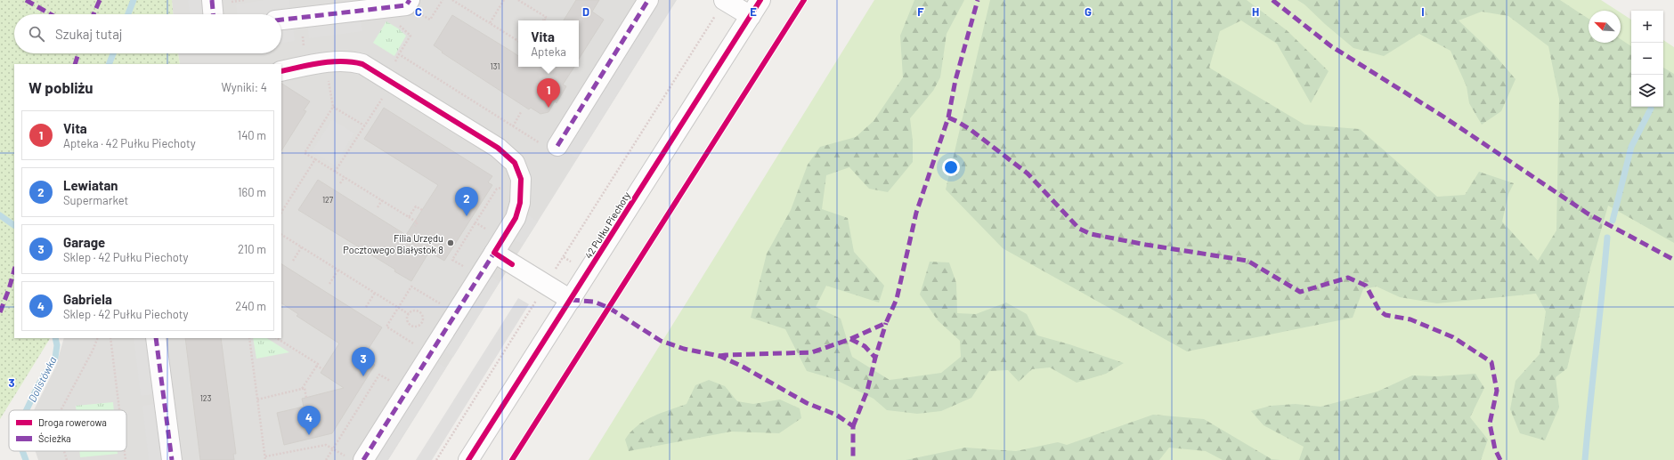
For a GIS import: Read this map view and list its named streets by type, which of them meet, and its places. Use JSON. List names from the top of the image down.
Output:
{
  "streets": {
    "street": ["42 Pułku Piechoty"]
  },
  "water": ["Dolistówka"],
  "places": ["Filia Urzędu Pocztowego Białystok 8"],
  "house_numbers": ["131", "127", "123"],
  "legend": ["Droga rowerowa", "Ścieżka"],
  "north": "top left",
  "page": {
    "map_buttons": ["+", "−"],
    "search": "Szukaj tutaj",
    "popup": ["Vita", "Apteka"],
    "heading": ["W pobliżu", "Wyniki: 4"],
    "pins": [
      "1",
      "2",
      "3",
      "4"
    ],
    "list": [
      {
        "mark": "1",
        "name": "Vita",
        "note": "Apteka · 42 Pułku Piechoty",
        "value": "140 m"
      },
      {
        "mark": "2",
        "name": "Lewiatan",
        "note": "Supermarket",
        "value": "160 m"
      },
      {
        "mark": "3",
        "name": "Garage",
        "note": "Sklep · 42 Pułku Piechoty",
        "value": "210 m"
      },
      {
        "mark": "4",
        "name": "Gabriela",
        "note": "Sklep · 42 Pułku Piechoty",
        "value": "240 m"
      }
    ]
  },
  "grid": {
    "columns": [
      "C",
      "D",
      "E",
      "F",
      "G",
      "H",
      "I"
    ],
    "rows": ["3"]
  }
}
